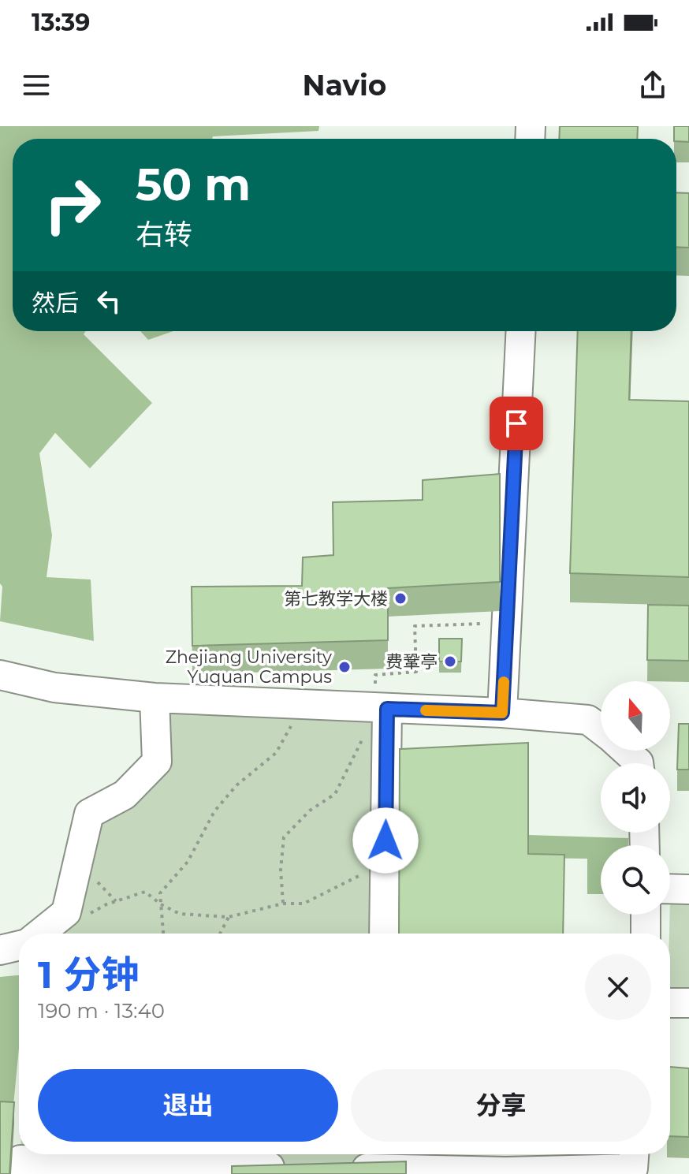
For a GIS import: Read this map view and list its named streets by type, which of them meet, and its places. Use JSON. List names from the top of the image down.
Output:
{
  "places": ["第七教学大楼", "费鞏亭", "Zhejiang University Yuquan Campus"],
  "north": "top",
  "page": {
    "status": "13:39",
    "header": "Navio",
    "turn": ["50 m", "右转"],
    "then": "然后",
    "heading": ["1 分钟", "190 m · 13:40"],
    "buttons": ["退出", "分享"]
  }
}
